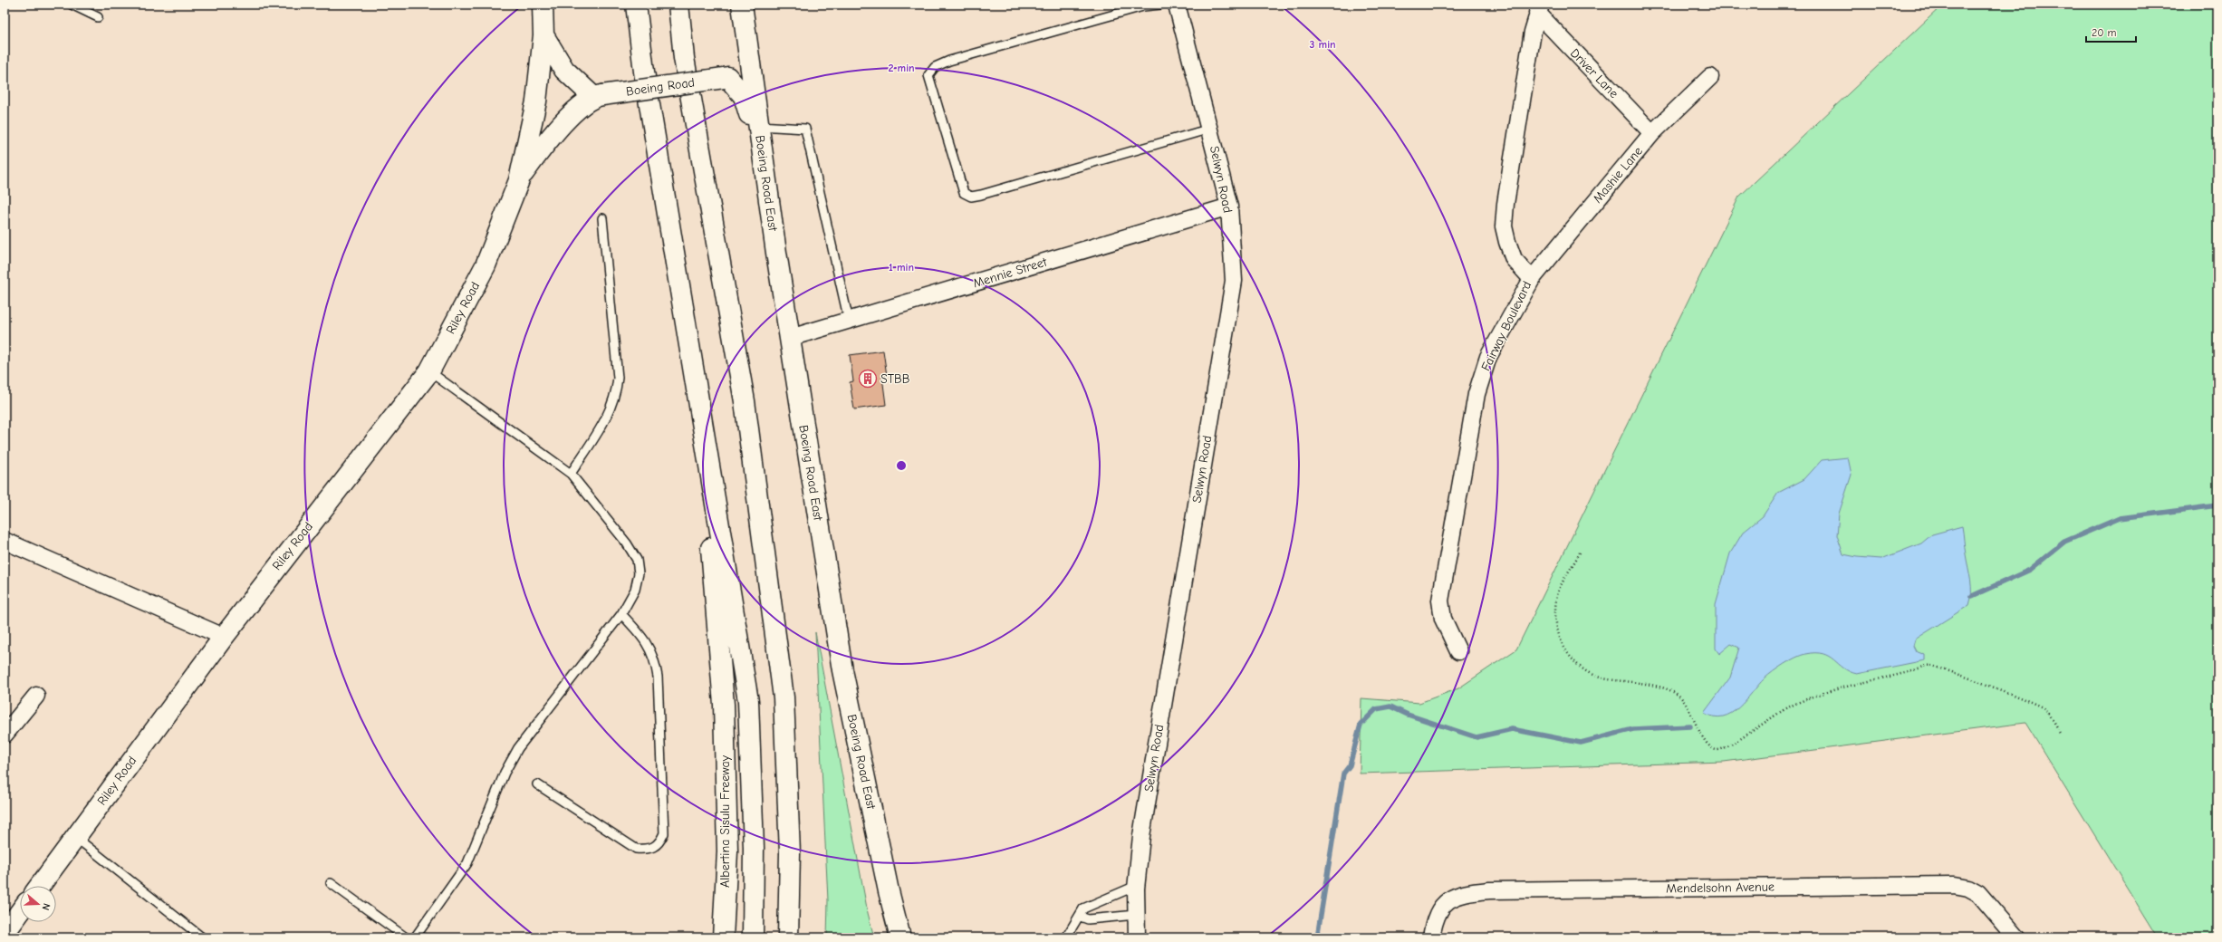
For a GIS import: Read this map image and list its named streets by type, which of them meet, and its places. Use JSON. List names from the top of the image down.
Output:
{
  "streets": {
    "main road": [
      "Boeing Road",
      "Boeing Road East",
      "Riley Road",
      "Albertina Sisulu Freeway"
    ],
    "street": [
      "Driver Lane",
      "Mashie Lane",
      "Selwyn Road",
      "Mennie Street",
      "Fairway Boulevard",
      "Mendelsohn Avenue"
    ]
  },
  "crossings": [
    ["Driver Lane", "Mashie Lane"],
    ["Driver Lane", "Fairway Boulevard"],
    ["Mashie Lane", "Fairway Boulevard"],
    ["Selwyn Road", "Mennie Street"],
    ["Boeing Road East", "Mennie Street"]
  ],
  "places": {
    "building": ["STBB"]
  },
  "scale_bar": "20 m",
  "north": "right",
  "rings": ["3 min", "2 min", "1 min"]
}
